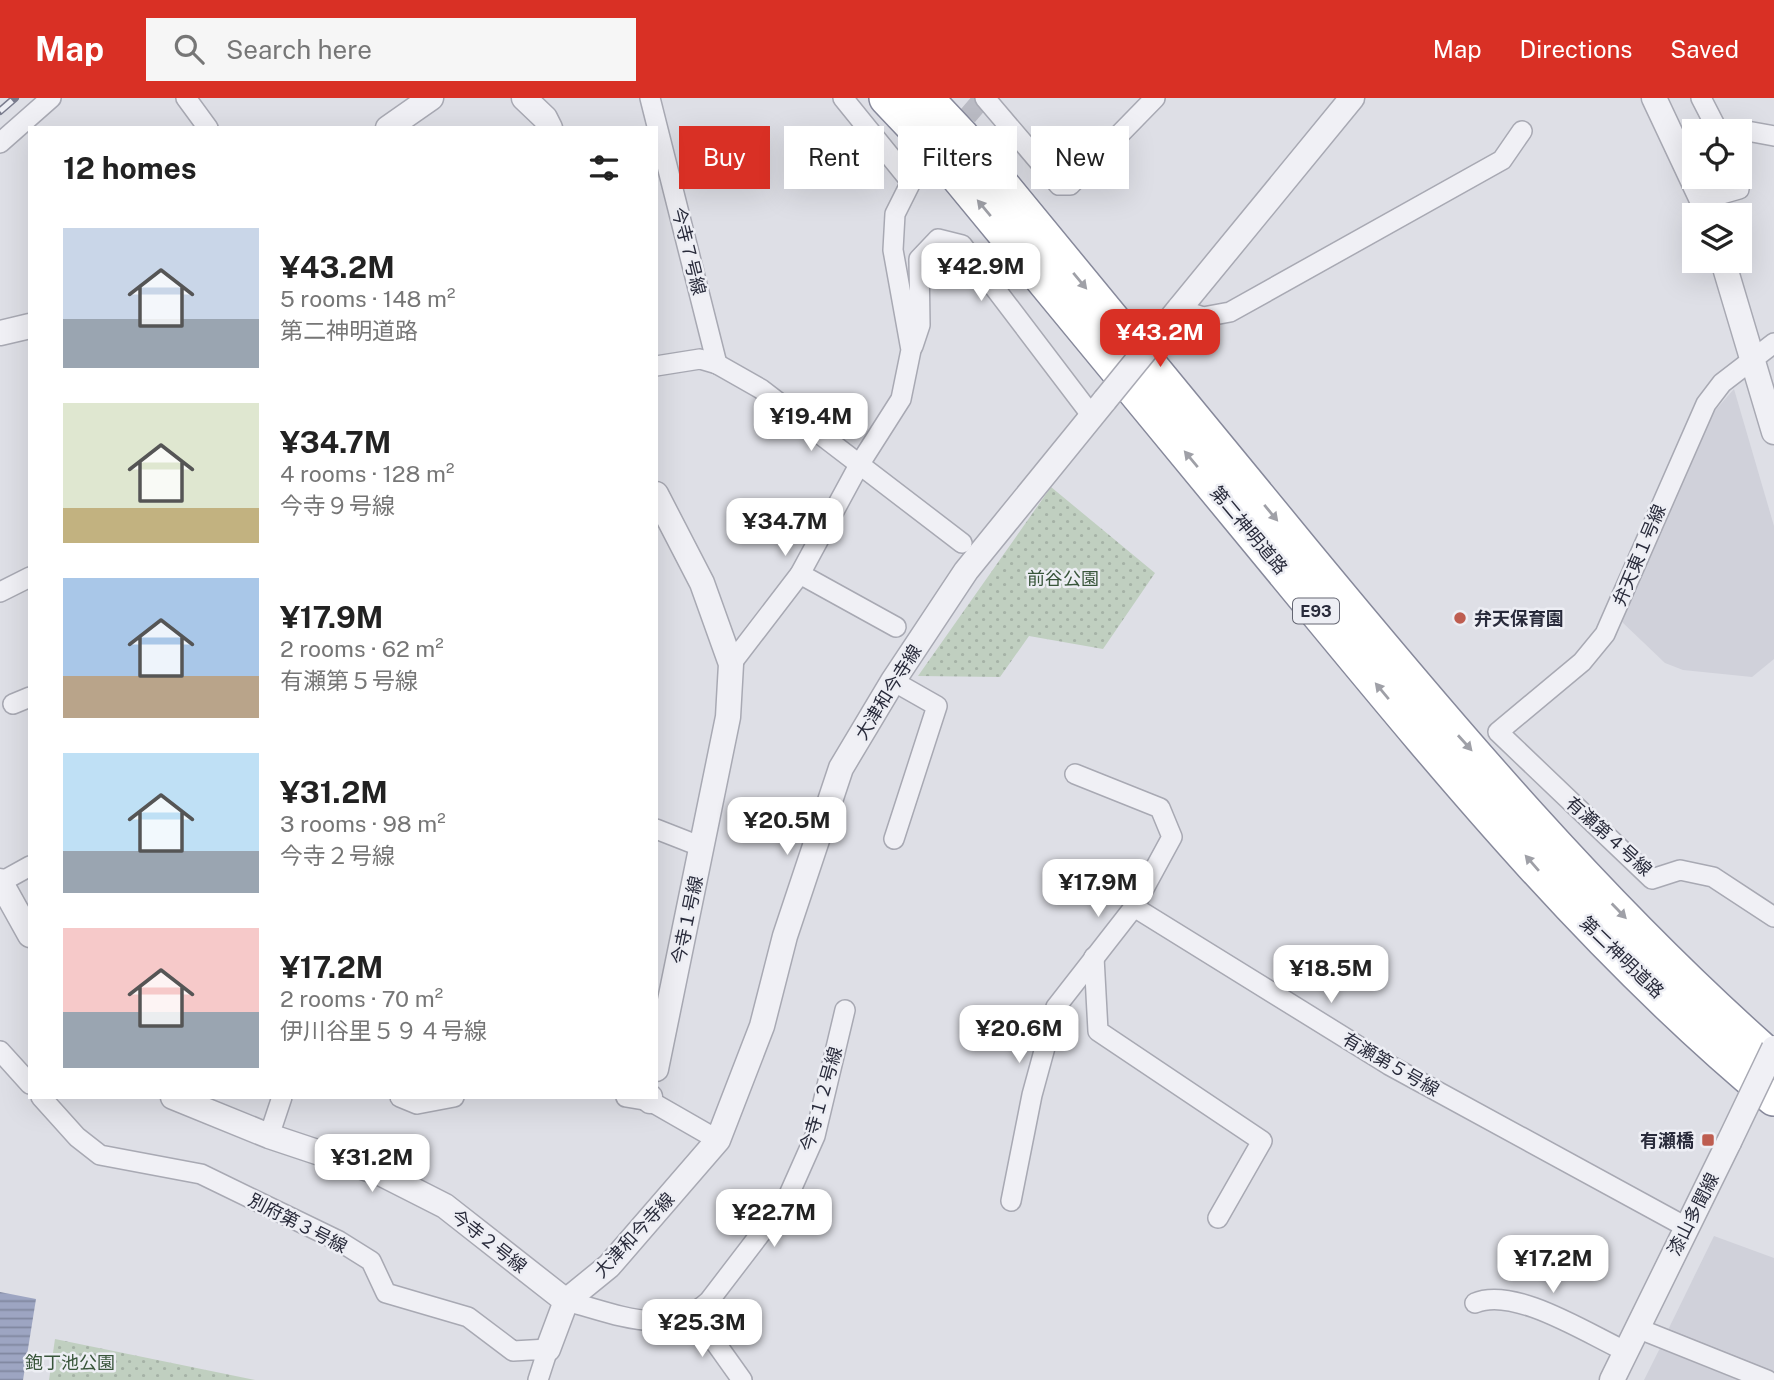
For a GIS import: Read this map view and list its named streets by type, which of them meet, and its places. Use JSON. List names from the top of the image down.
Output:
{
  "streets": {
    "highway": ["第二神明道路", "E93"],
    "street": [
      "今寺７号線",
      "弁天東１号線",
      "大津和今寺線",
      "有瀬第４号線",
      "今寺１号線",
      "有瀬第５号線",
      "今寺１２号線",
      "漆山多聞線",
      "別府第３号線",
      "今寺２号線"
    ]
  },
  "crossings": [
    ["弁天東１号線", "有瀬第４号線"],
    ["大津和今寺線", "今寺２号線"],
    ["有瀬第５号線", "漆山多聞線"]
  ],
  "parks": ["前谷公園", "鉋丁池公園"],
  "places": {
    "other": ["弁天保育園"],
    "transit": ["有瀬橋"]
  },
  "page": {
    "header": "Map",
    "search": "Search here",
    "nav": ["Map", "Directions", "Saved"],
    "chip": [
      "Buy",
      "Rent",
      "Filters",
      "New"
    ],
    "heading": "12 homes",
    "list": [
      {
        "name": "¥43.2M",
        "note": "5 rooms · 148 m² · 第二神明道路"
      },
      {
        "name": "¥34.7M",
        "note": "4 rooms · 128 m² · 今寺９号線"
      },
      {
        "name": "¥17.9M",
        "note": "2 rooms · 62 m² · 有瀬第５号線"
      },
      {
        "name": "¥31.2M",
        "note": "3 rooms · 98 m² · 今寺２号線"
      },
      {
        "name": "¥17.2M",
        "note": "2 rooms · 70 m² · 伊川谷里５９４号線"
      }
    ],
    "price": [
      "¥42.9M",
      "¥43.2M",
      "¥19.4M",
      "¥34.7M",
      "¥20.5M",
      "¥17.9M",
      "¥18.5M",
      "¥20.6M",
      "¥31.2M",
      "¥22.7M",
      "¥17.2M",
      "¥25.3M"
    ]
  }
}
